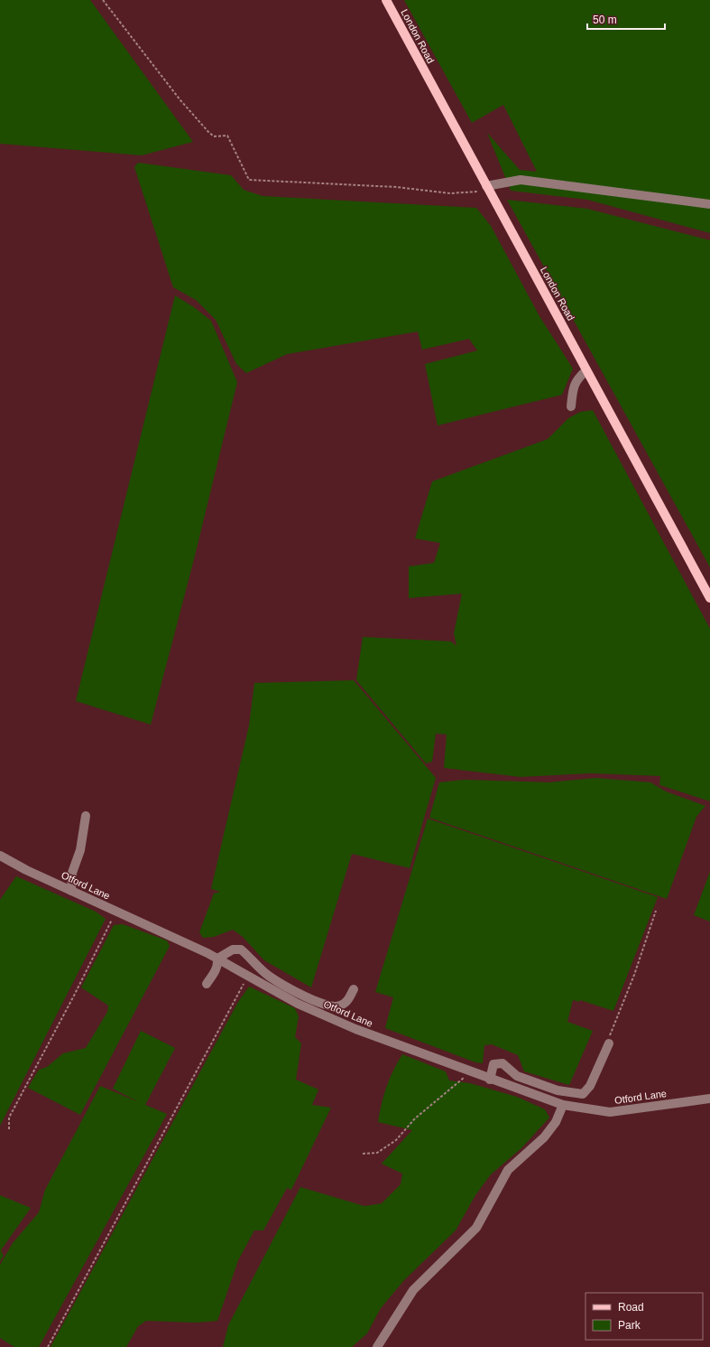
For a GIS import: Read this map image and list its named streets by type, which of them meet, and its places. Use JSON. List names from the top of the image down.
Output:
{
  "streets": {
    "main road": ["London Road"],
    "street": ["Otford Lane"]
  },
  "legend": ["Road", "Park"],
  "scale_bar": "50 m"
}
